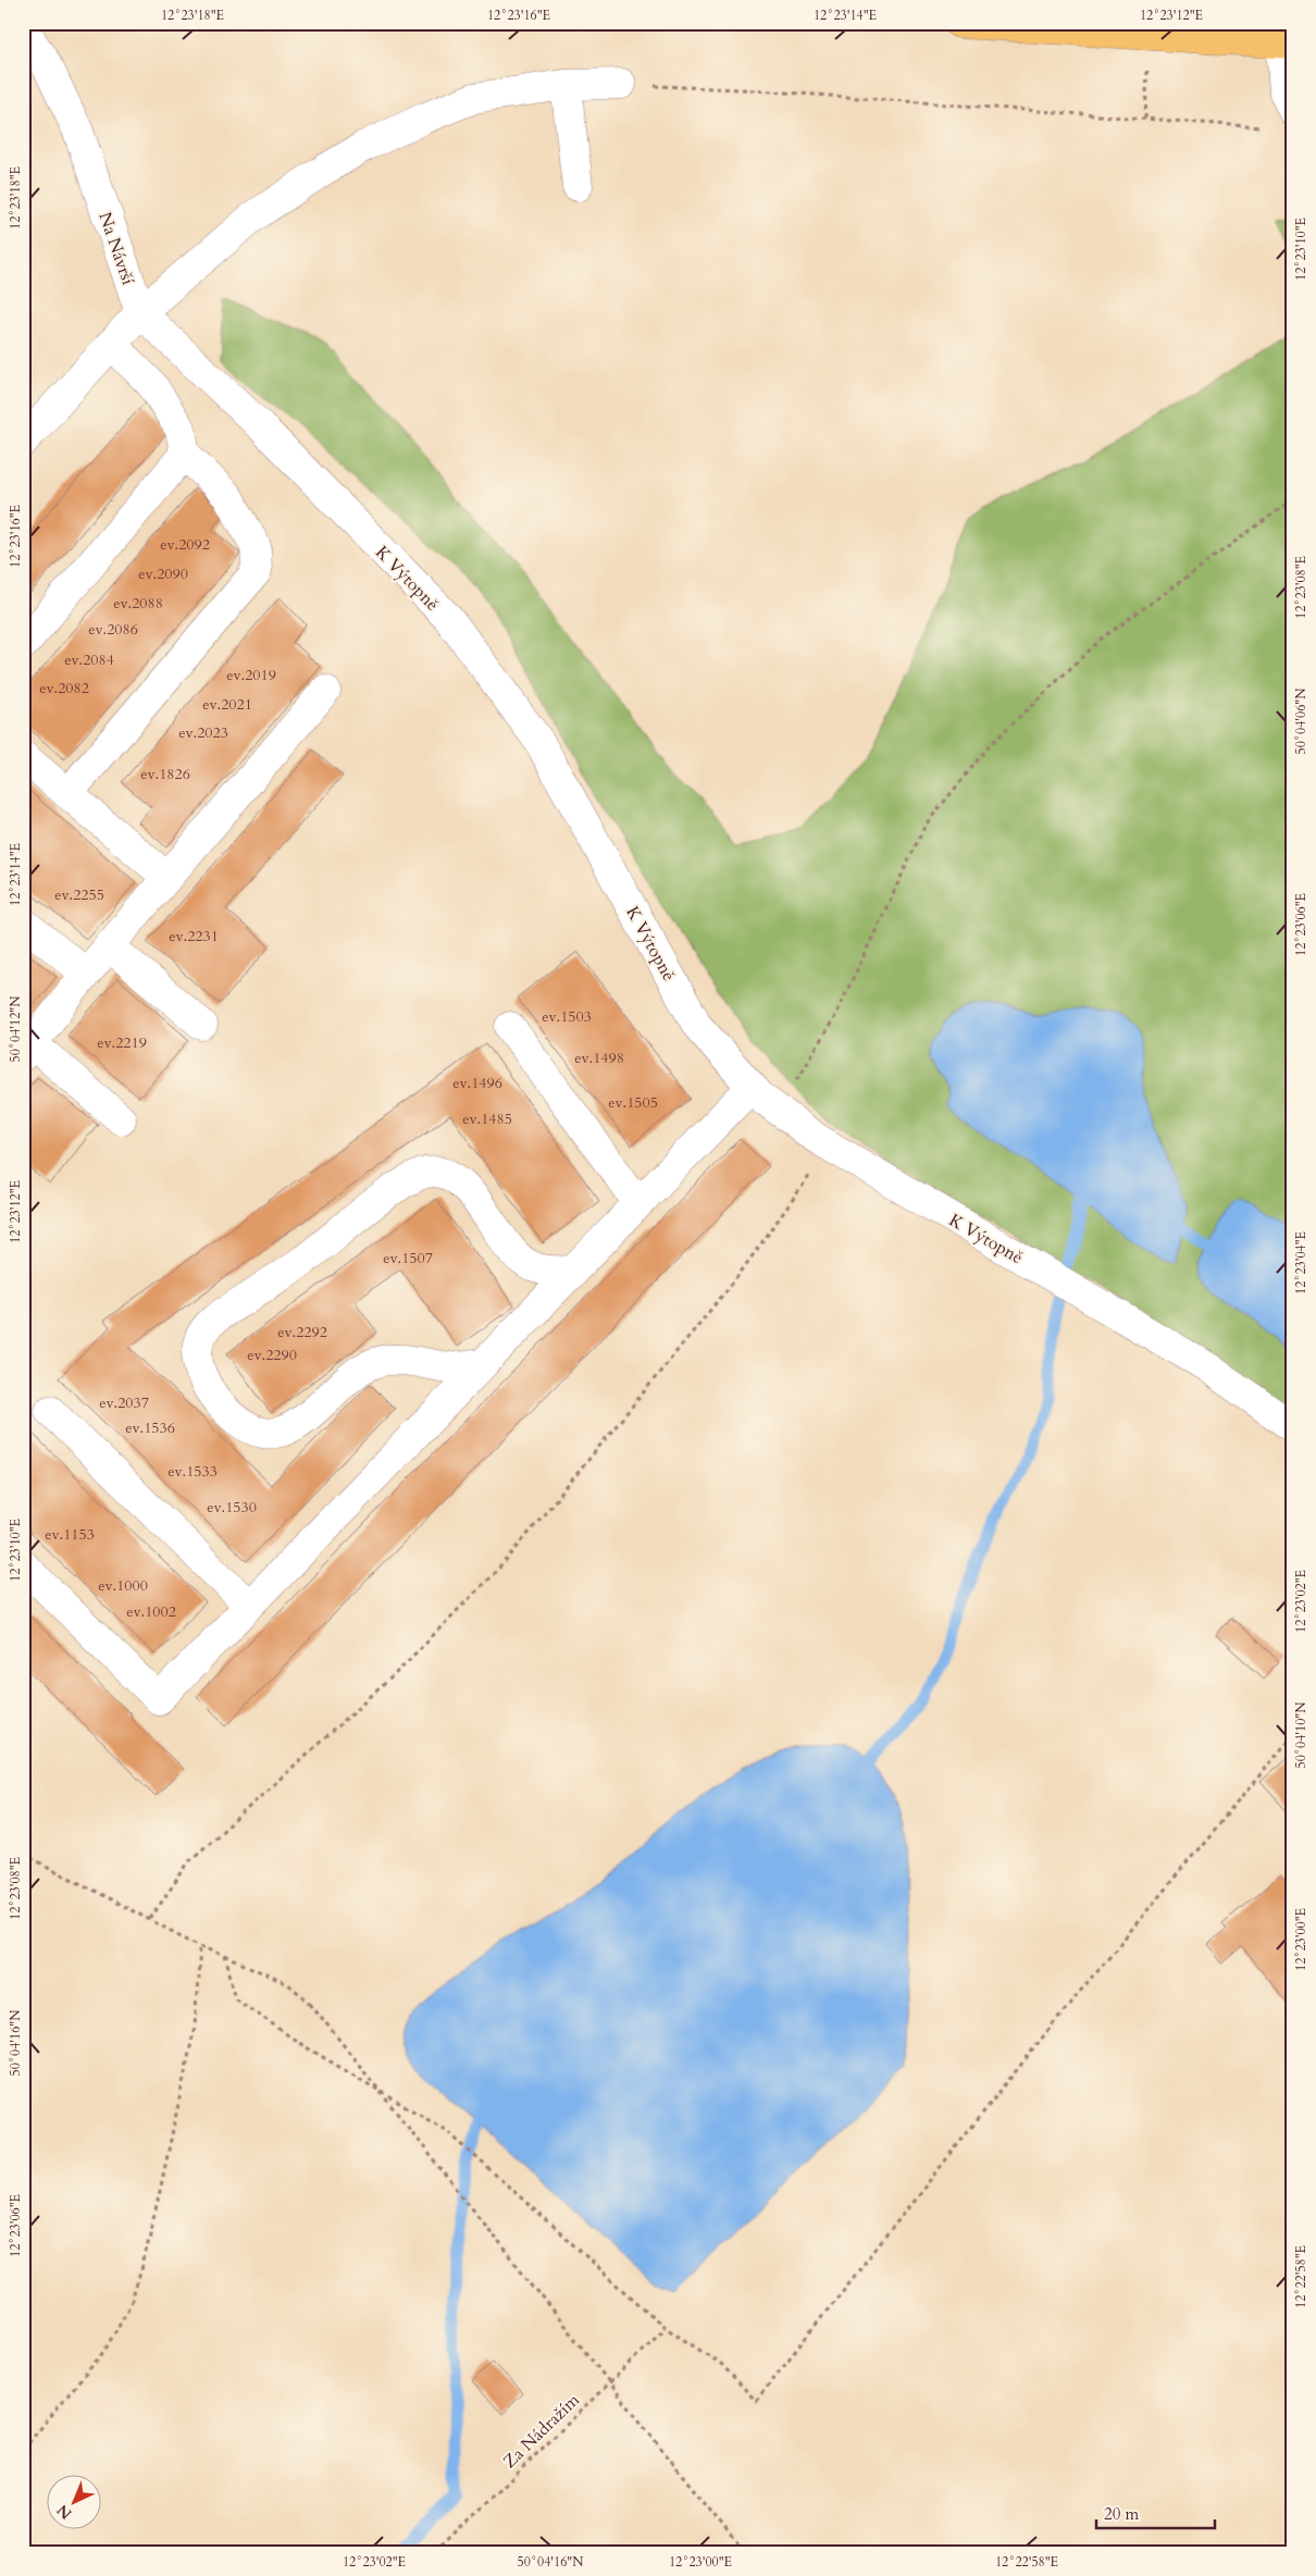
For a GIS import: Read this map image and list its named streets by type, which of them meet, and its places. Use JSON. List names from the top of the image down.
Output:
{
  "streets": {
    "street": ["Na Návrší", "K Výtopně"],
    "path": ["Za Nádražím"]
  },
  "crossings": [
    ["Na Návrší", "K Výtopně"]
  ],
  "house_numbers": [
    "ev.2092",
    "ev.2090",
    "ev.2088",
    "ev.2086",
    "ev.2084",
    "ev.2019",
    "ev.2082",
    "ev.2021",
    "ev.2023",
    "ev.1826",
    "ev.2255",
    "ev.2231",
    "ev.1503",
    "ev.2219",
    "ev.1498",
    "ev.1496",
    "ev.1505",
    "ev.1485",
    "ev.1507",
    "ev.2292",
    "ev.2290",
    "ev.2037",
    "ev.1536",
    "ev.1533",
    "ev.1530",
    "ev.1153",
    "ev.1000",
    "ev.1002"
  ],
  "scale_bar": "20 m",
  "north": "bottom left",
  "coordinates": [
    "12°23'18\"E",
    "12°23'16\"E",
    "12°23'14\"E",
    "12°23'12\"E",
    "12°23'10\"E",
    "12°23'08\"E",
    "50°04'06\"N",
    "12°23'06\"E",
    "50°04'12\"N",
    "12°23'04\"E",
    "12°23'02\"E",
    "50°04'10\"N",
    "12°23'00\"E",
    "50°04'16\"N",
    "12°22'58\"E"
  ]
}
